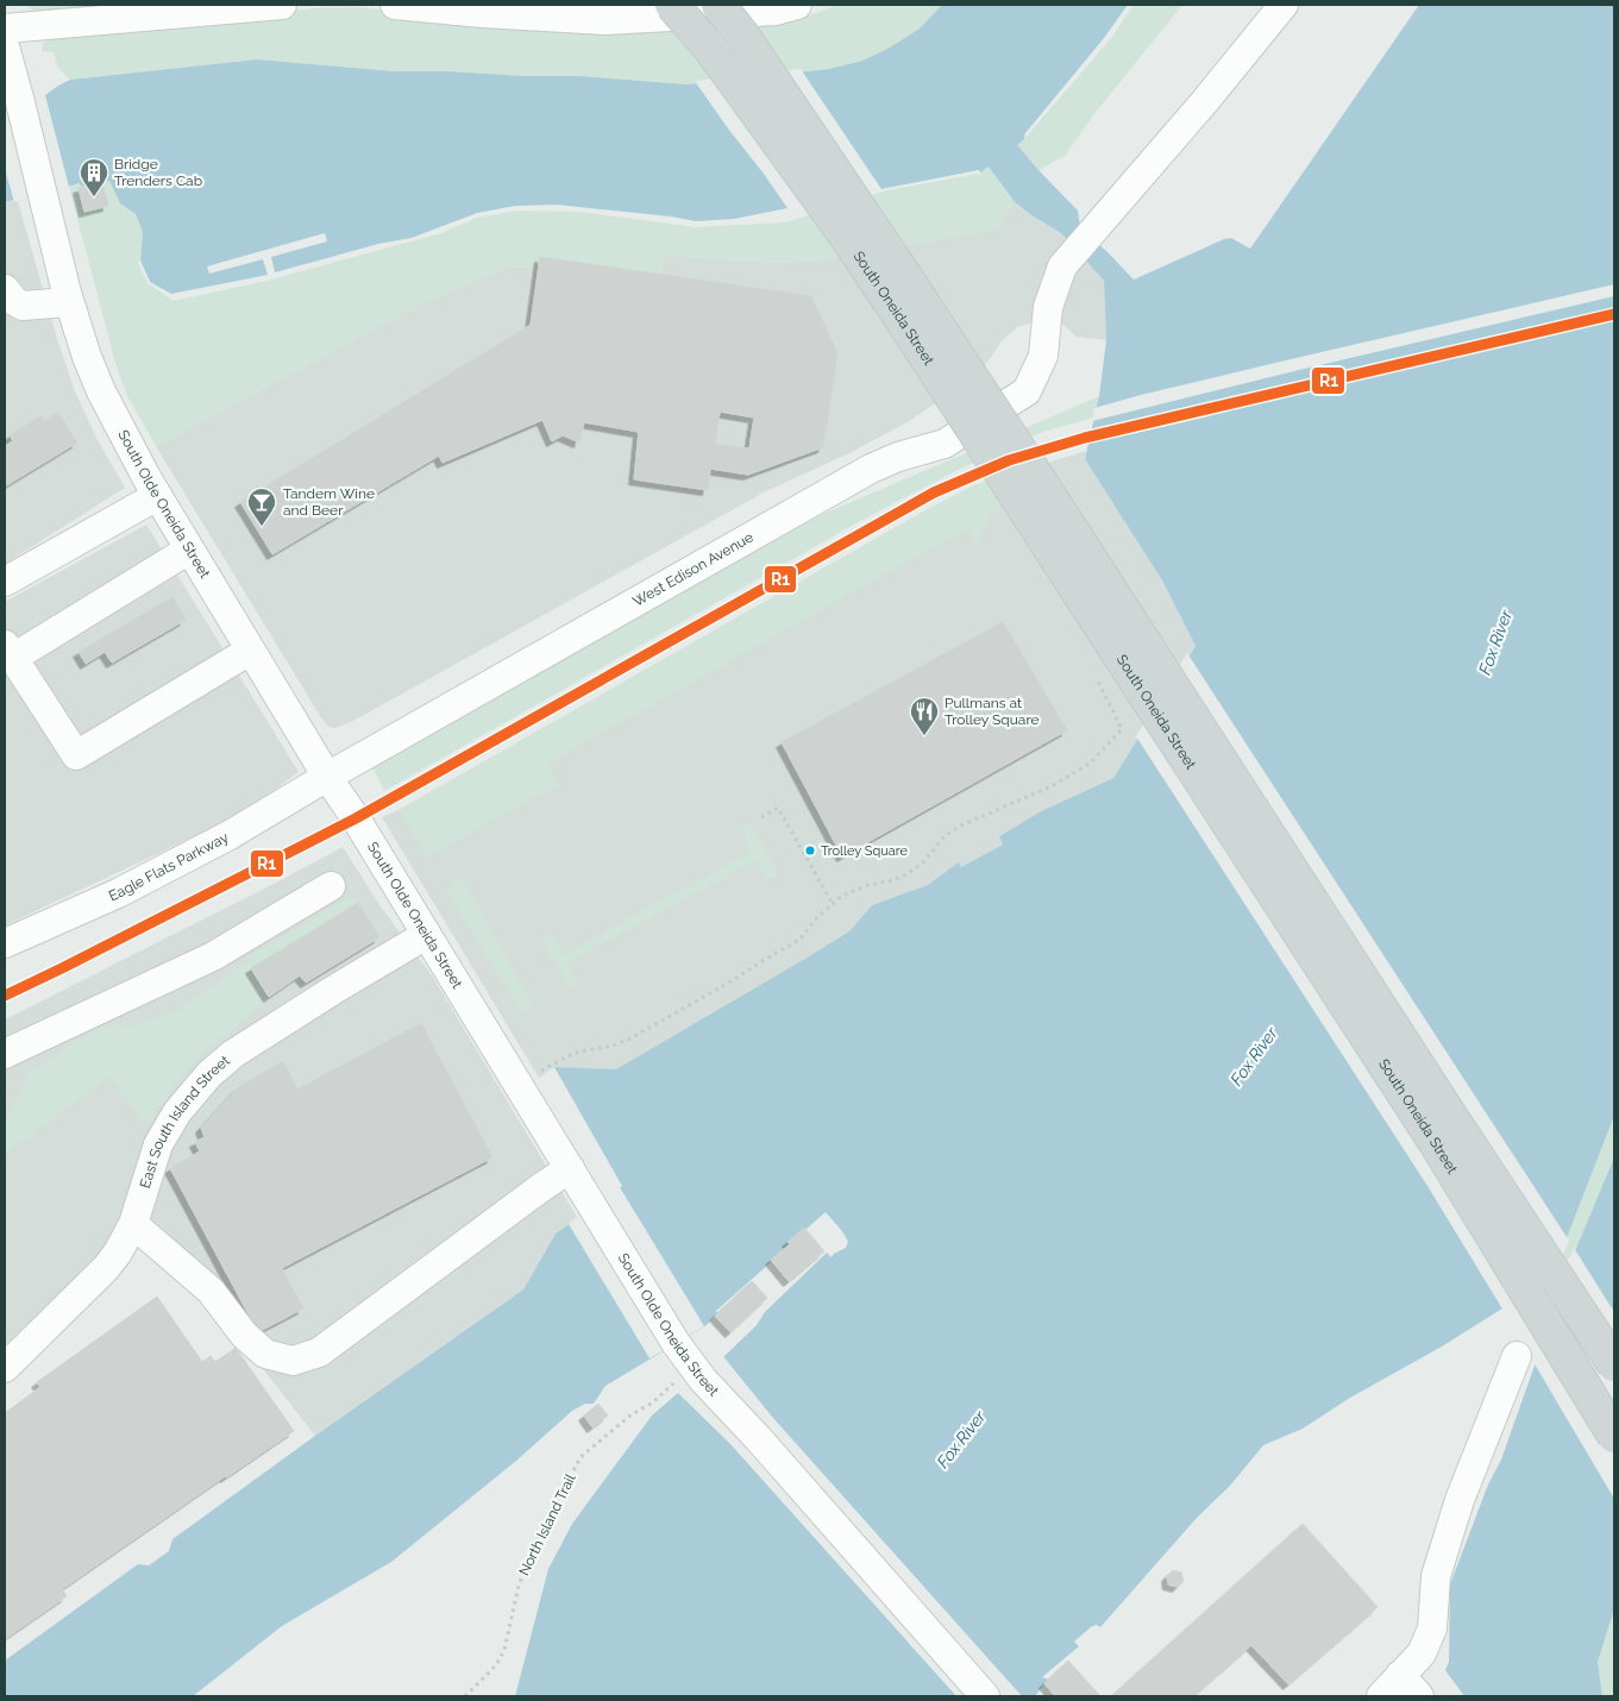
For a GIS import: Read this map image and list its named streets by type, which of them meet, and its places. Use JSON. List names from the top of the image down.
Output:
{
  "streets": {
    "main road": ["South Oneida Street"],
    "street": [
      "South Olde Oneida Street",
      "West Edison Avenue",
      "Eagle Flats Parkway",
      "East South Island Street"
    ],
    "path": ["North Island Trail"]
  },
  "crossings": [
    ["South Olde Oneida Street", "West Edison Avenue"],
    ["South Olde Oneida Street", "Eagle Flats Parkway"],
    ["South Olde Oneida Street", "East South Island Street"],
    ["South Olde Oneida Street", "North Island Trail"],
    ["West Edison Avenue", "Eagle Flats Parkway"]
  ],
  "water": ["Fox River"],
  "places": {
    "building": ["Bridge Trenders Cab"],
    "bar": ["Tandem Wine and Beer"],
    "restaurant": ["Pullmans at Trolley Square"],
    "other": ["Trolley Square"]
  },
  "lines": ["transit line R1"]
}
